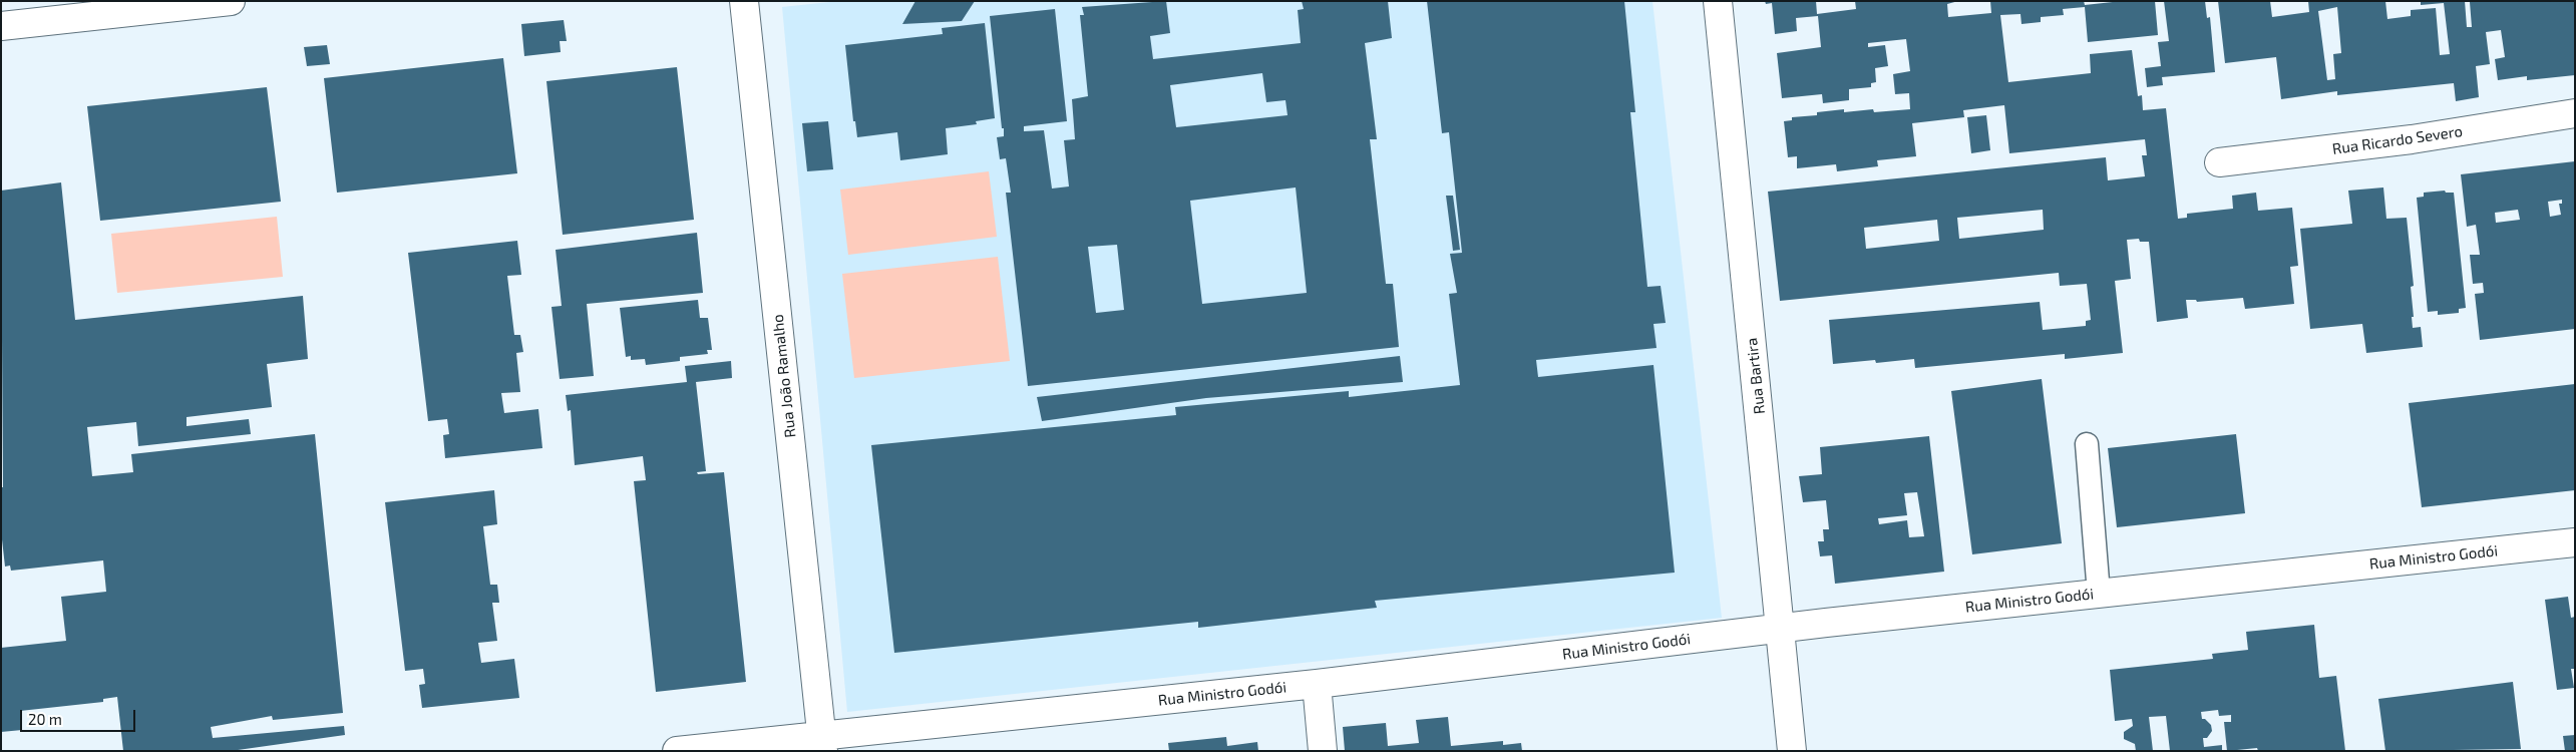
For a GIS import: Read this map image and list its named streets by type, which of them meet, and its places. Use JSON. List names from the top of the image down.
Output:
{
  "streets": {
    "street": [
      "Rua Ricardo Severo",
      "Rua João Ramalho",
      "Rua Bartira",
      "Rua Ministro Godói"
    ]
  },
  "crossings": [
    ["Rua João Ramalho", "Rua Ministro Godói"],
    ["Rua Bartira", "Rua Ministro Godói"]
  ],
  "scale_bar": "20 m"
}
